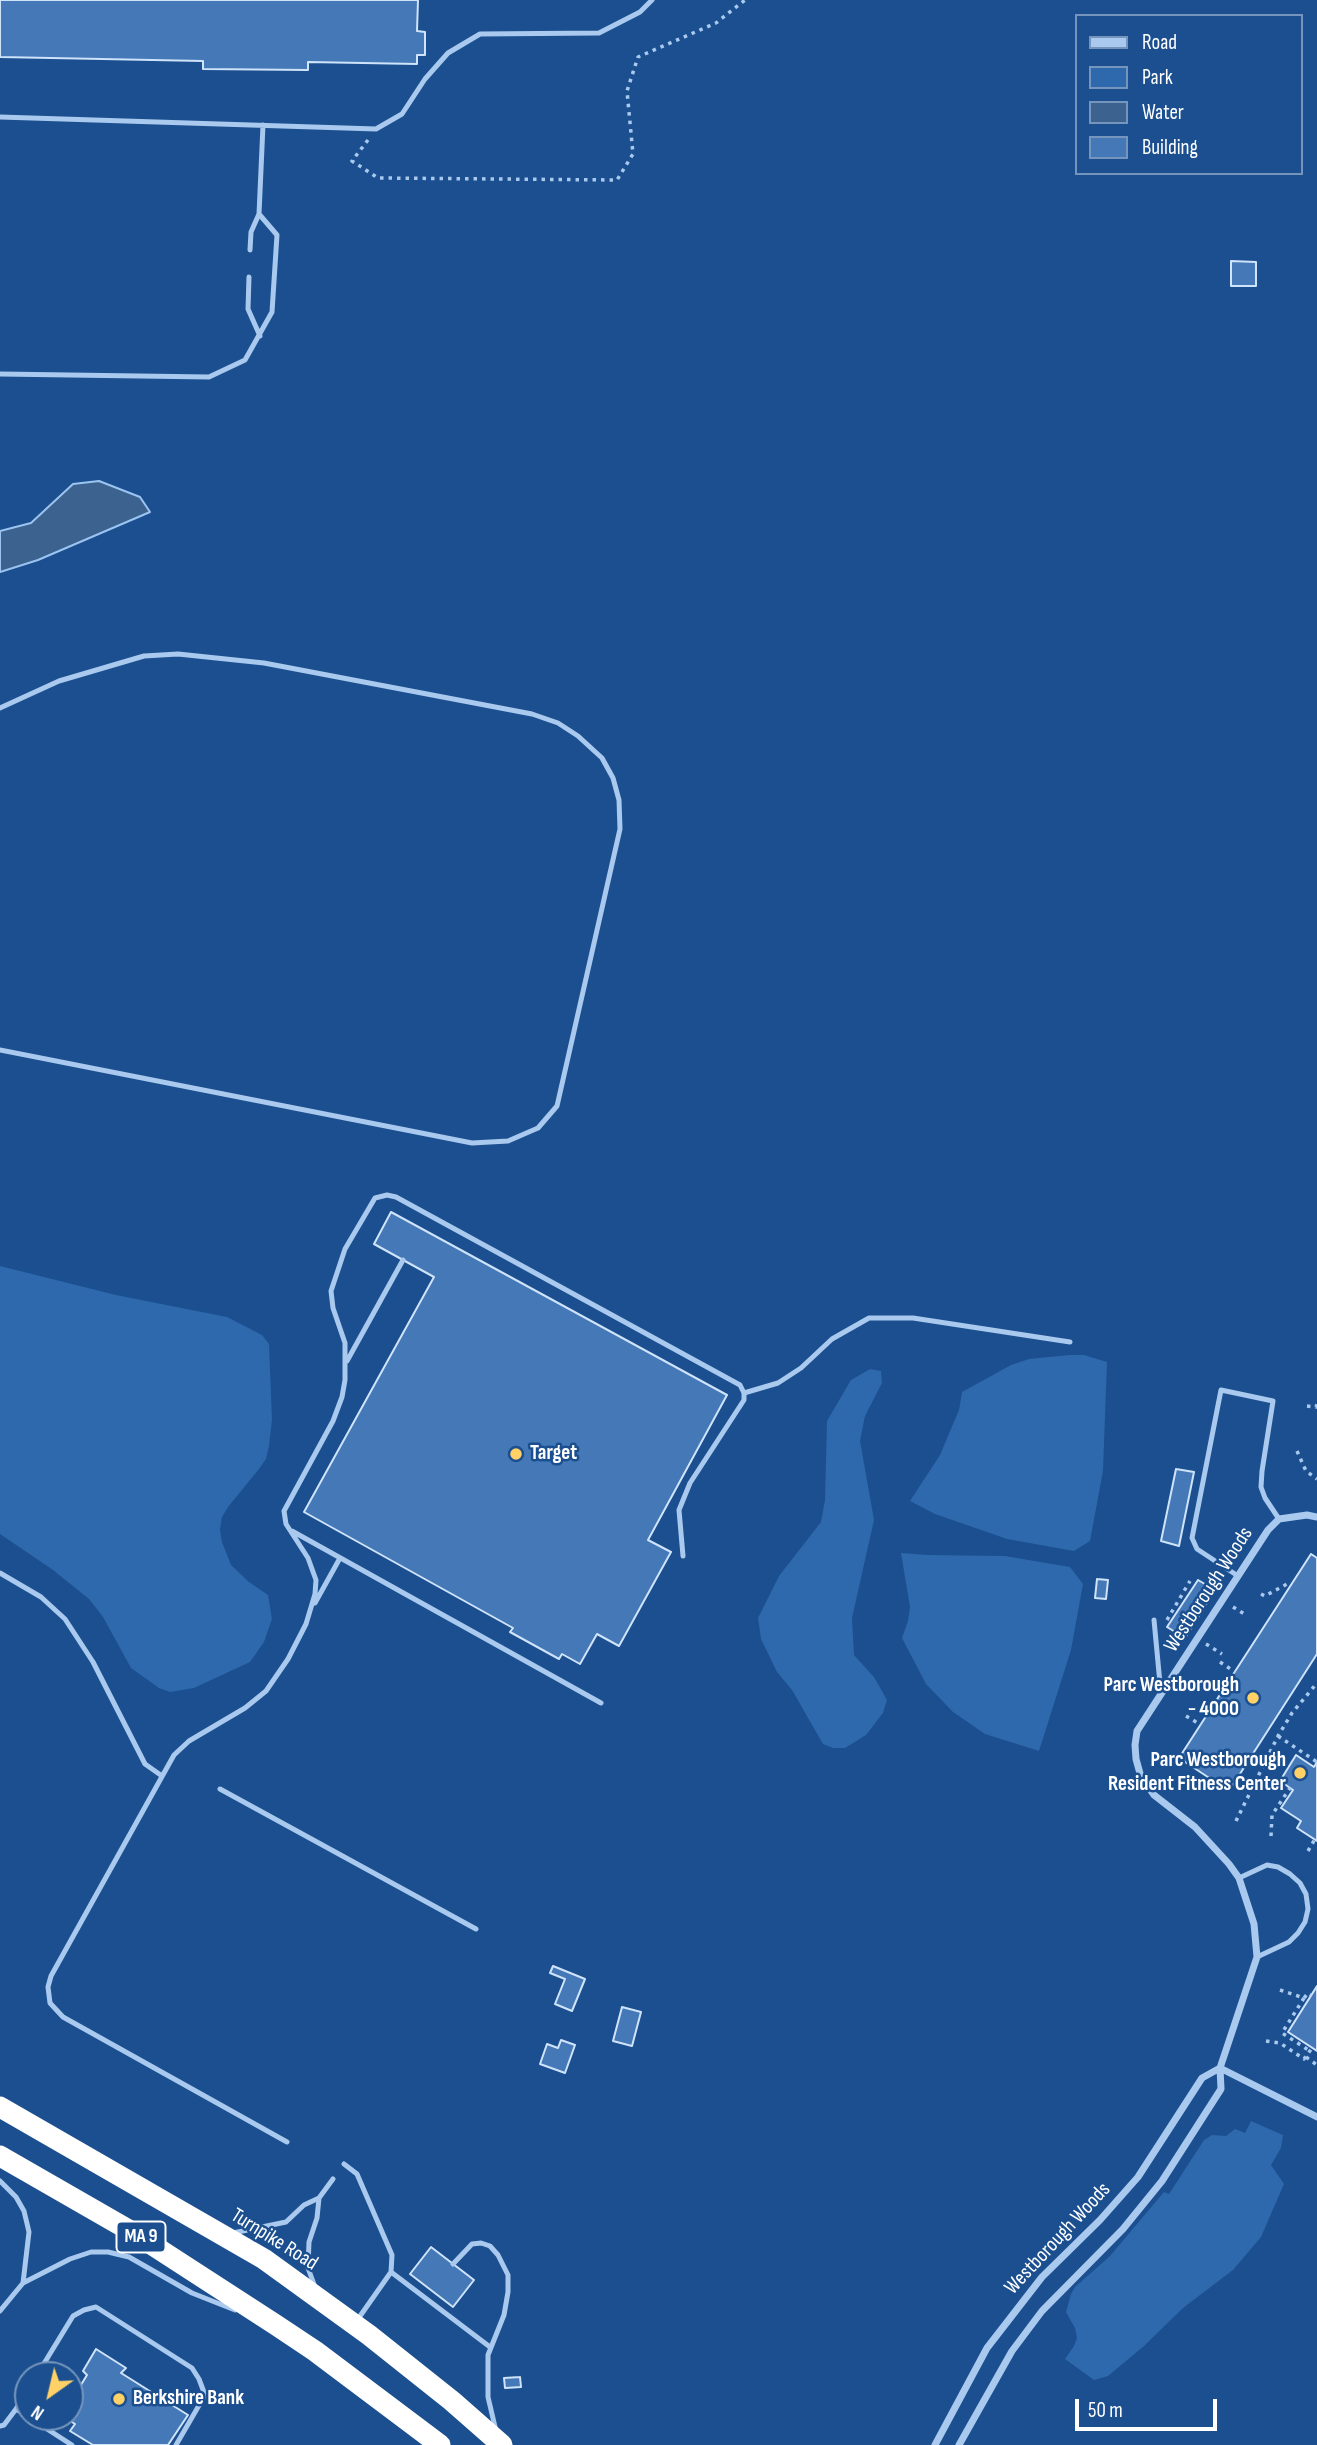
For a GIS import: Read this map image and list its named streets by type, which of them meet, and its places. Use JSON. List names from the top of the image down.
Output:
{
  "streets": {
    "highway": ["MA 9", "Turnpike Road"],
    "street": ["Westborough Woods"]
  },
  "places": [
    "Target",
    "Parc Westborough - 4000",
    "Parc Westborough Resident Fitness Center",
    "Berkshire Bank"
  ],
  "legend": [
    "Road",
    "Park",
    "Water",
    "Building"
  ],
  "scale_bar": "50 m",
  "north": "bottom left"
}
